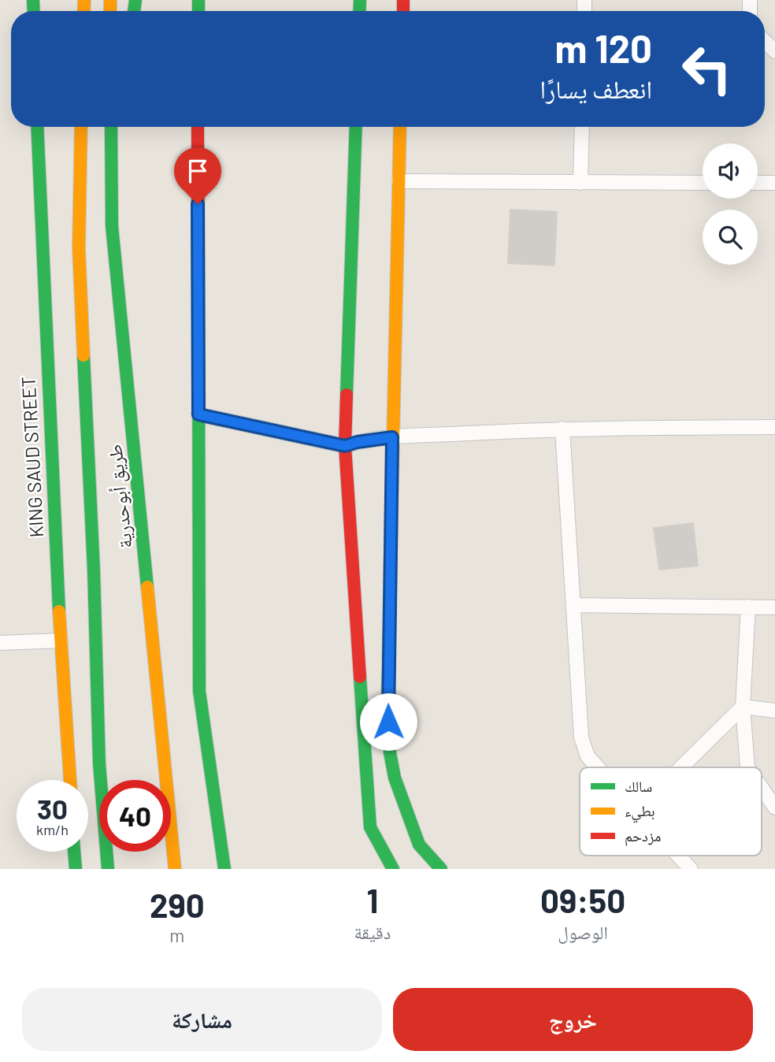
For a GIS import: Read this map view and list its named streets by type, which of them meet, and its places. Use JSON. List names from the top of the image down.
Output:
{
  "streets": {
    "main road": ["KING SAUD STREET", "طريق أبوحدرية"]
  },
  "legend": ["سالك", "بطيء", "مزدحم"],
  "page": {
    "turn": ["120 m", "انعطف يسارًا"],
    "speed": "30 km/h",
    "limit": "40",
    "eta": [
      "09:50",
      "الوصول",
      "1",
      "دقيقة",
      "290",
      "m"
    ],
    "buttons": ["خروج", "مشاركة"]
  }
}
